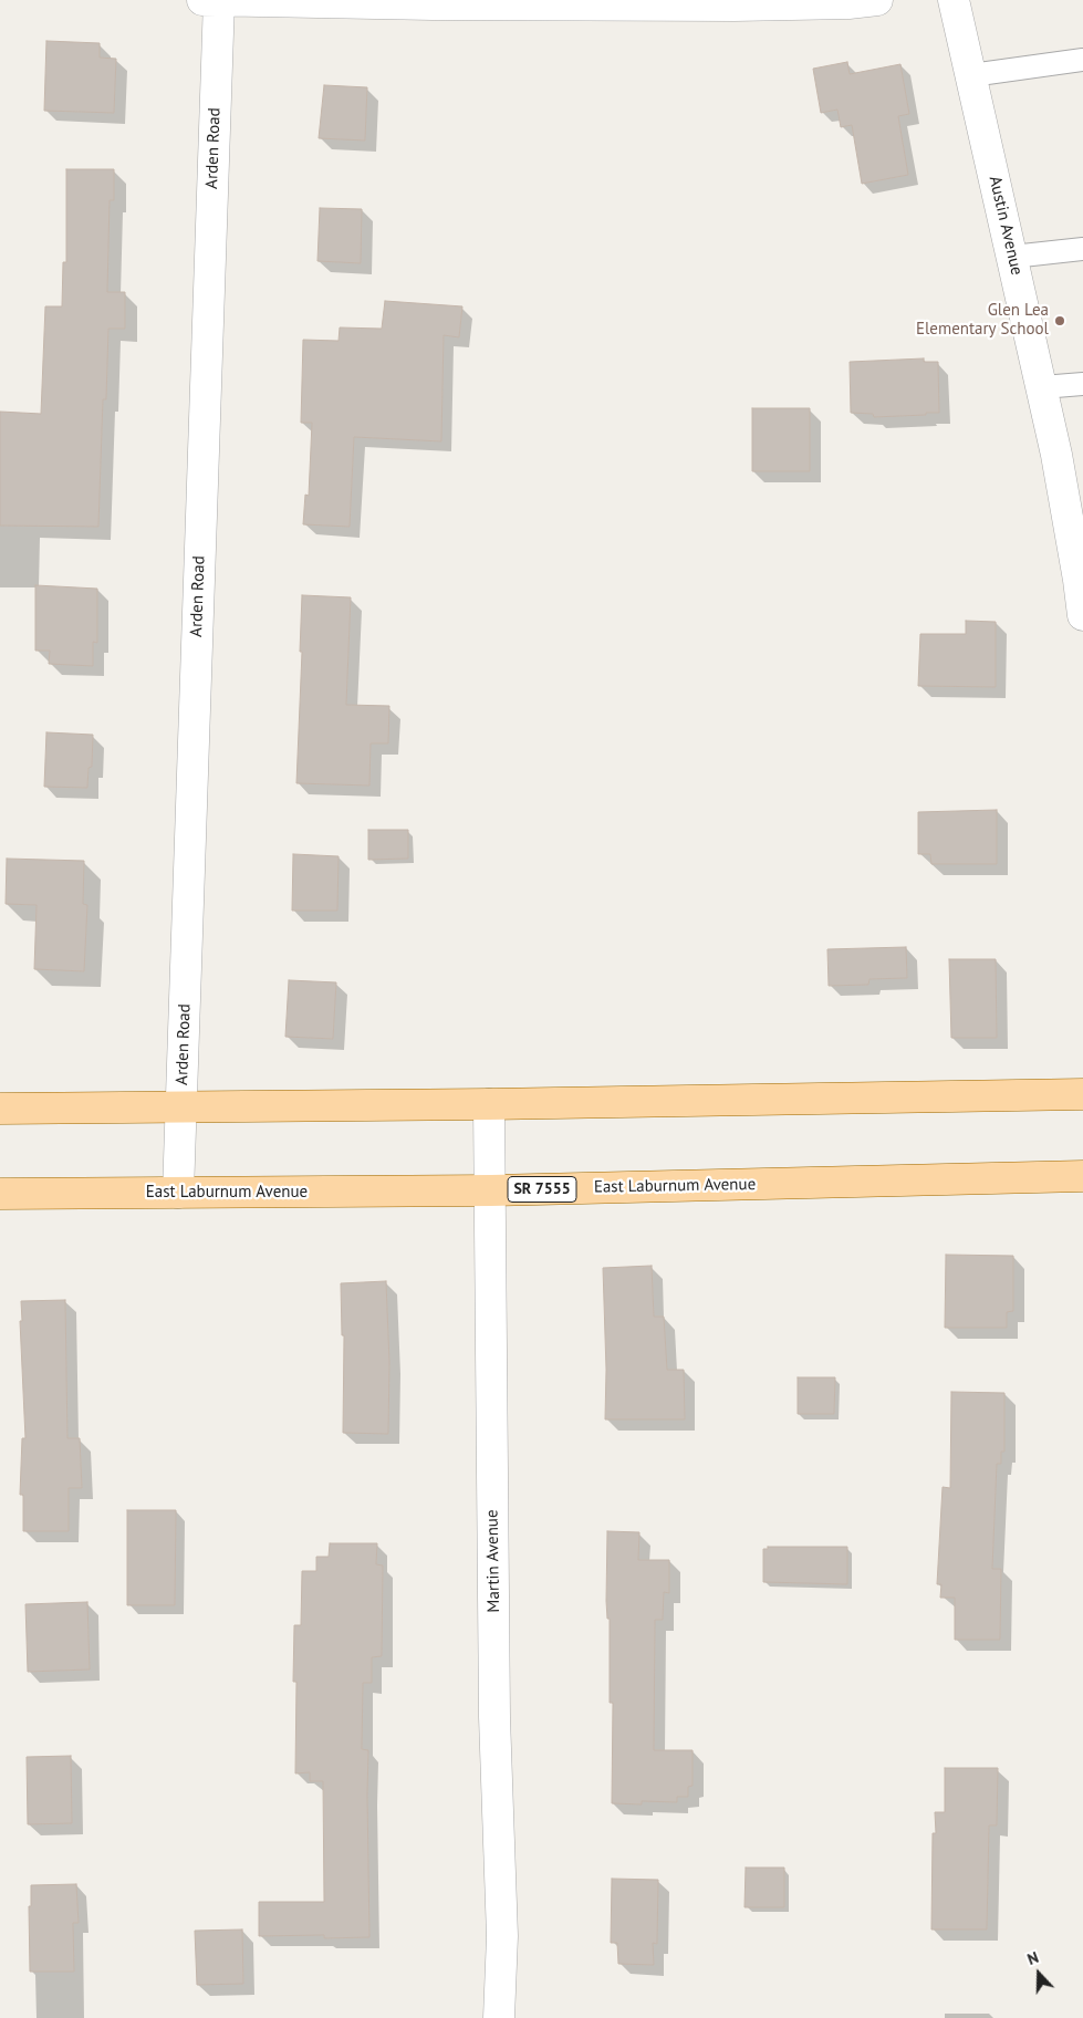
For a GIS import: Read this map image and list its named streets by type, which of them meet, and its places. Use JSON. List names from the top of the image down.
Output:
{
  "streets": {
    "main road": ["East Laburnum Avenue", "SR 7555"],
    "street": ["Arden Road", "Austin Avenue", "Martin Avenue"]
  },
  "crossings": [
    ["Arden Road", "East Laburnum Avenue"],
    ["East Laburnum Avenue", "Martin Avenue"]
  ],
  "places": ["Glen Lea Elementary School"],
  "north": "top"
}
